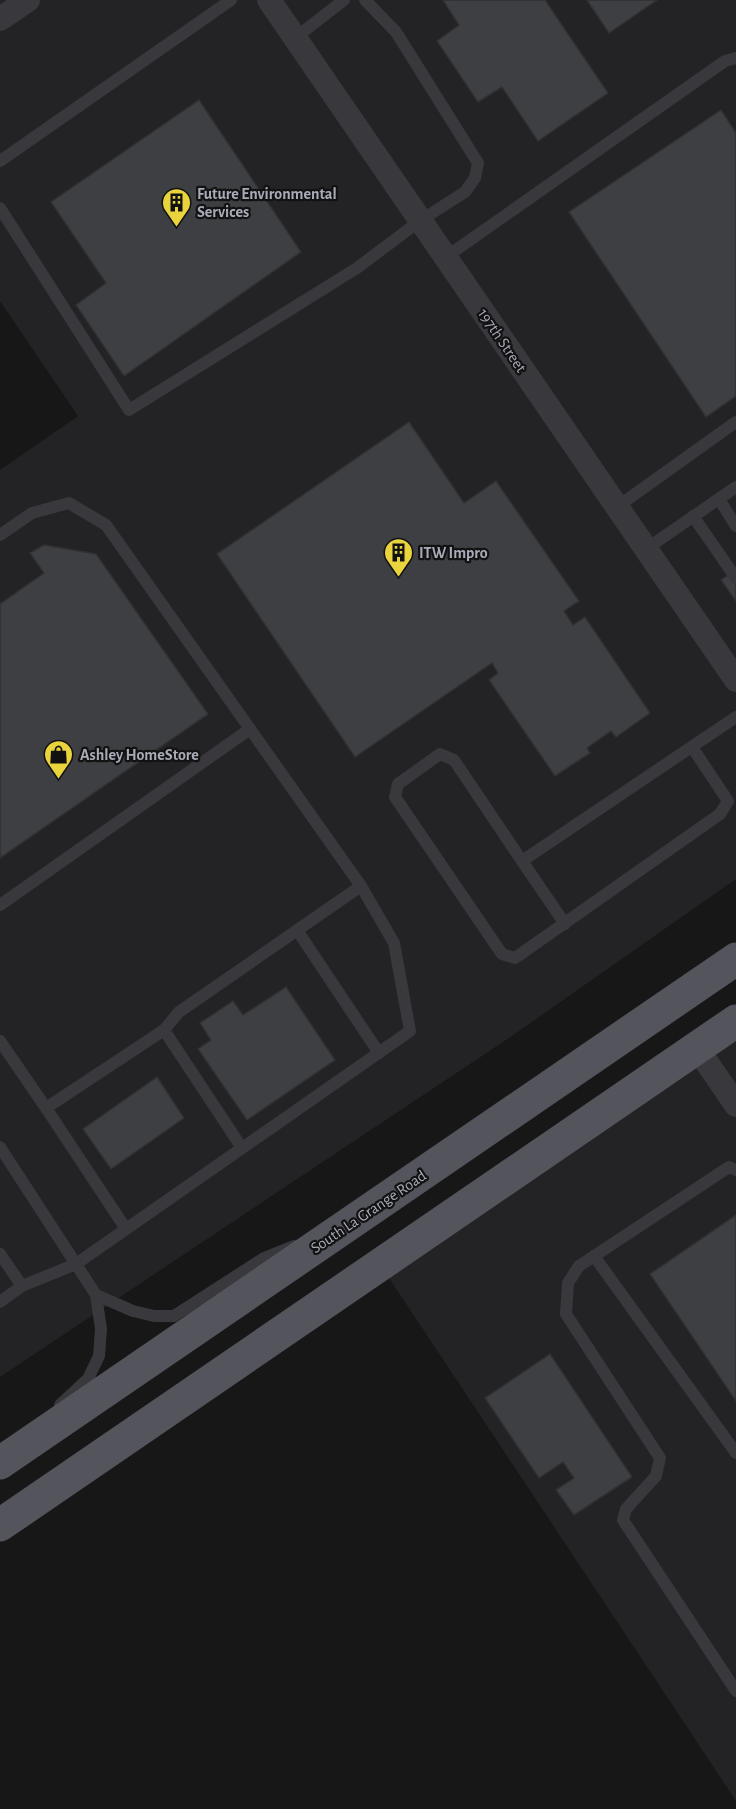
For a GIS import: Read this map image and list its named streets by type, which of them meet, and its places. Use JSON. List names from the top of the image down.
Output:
{
  "streets": {
    "main road": ["South La Grange Road"],
    "street": ["197th Street"]
  },
  "places": {
    "building": ["Future Environmental Services", "ITW Impro"],
    "shop": ["Ashley HomeStore"]
  }
}
